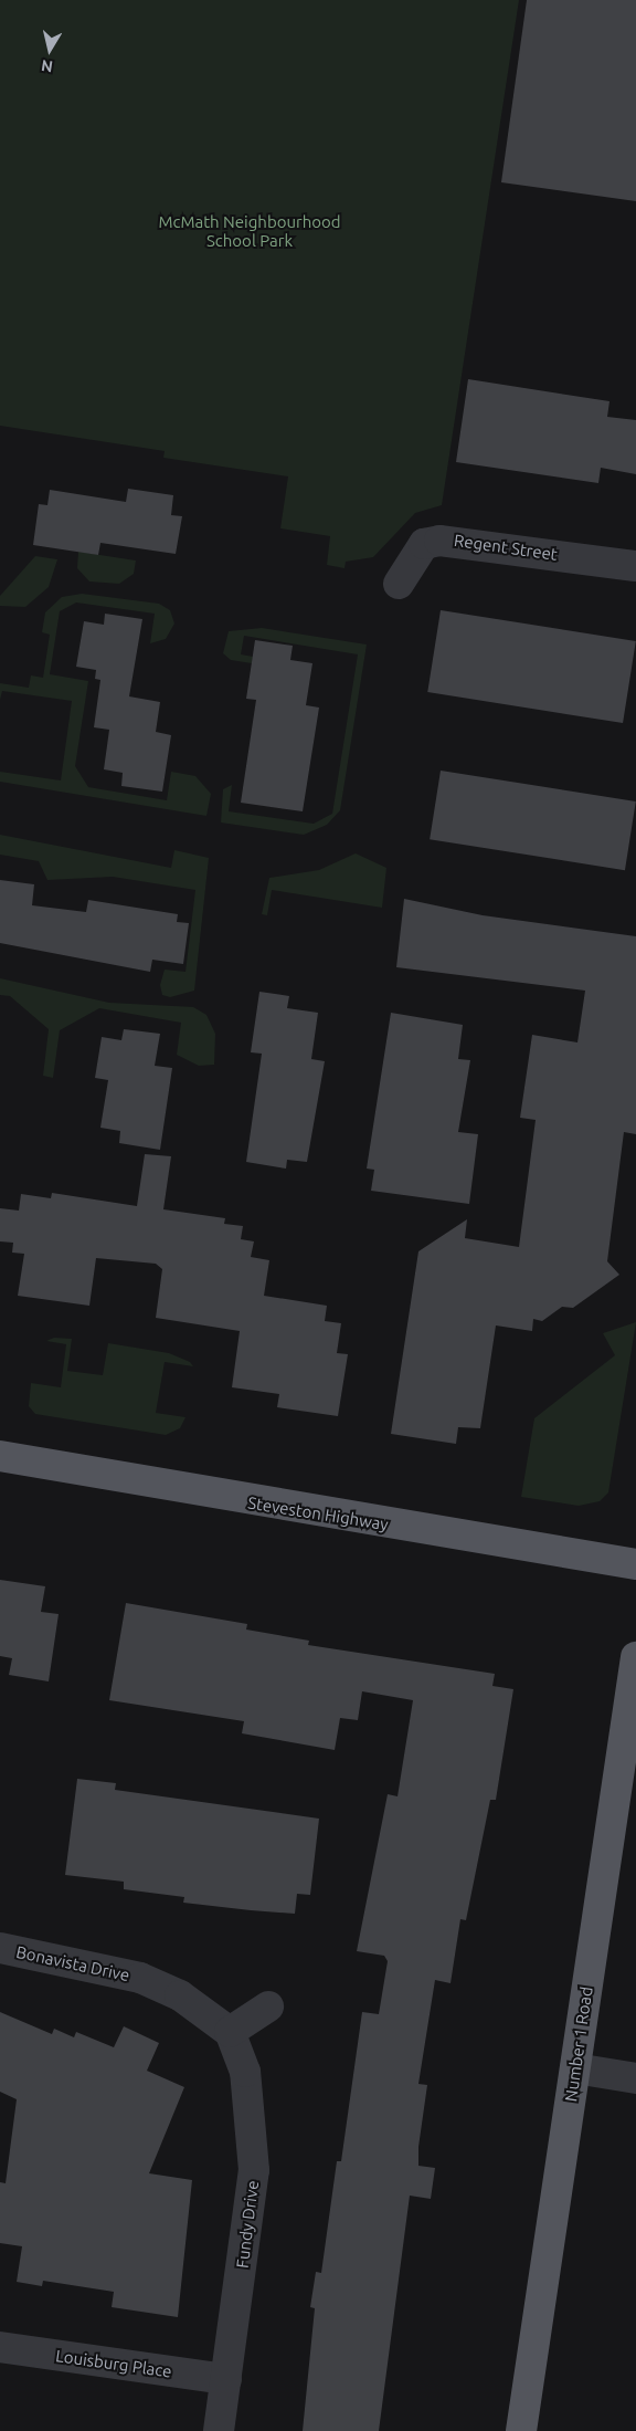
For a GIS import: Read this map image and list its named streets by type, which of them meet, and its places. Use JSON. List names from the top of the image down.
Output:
{
  "streets": {
    "main road": ["Steveston Highway", "Number 1 Road"],
    "street": [
      "Regent Street",
      "Bonavista Drive",
      "Fundy Drive",
      "Louisburg Place"
    ]
  },
  "crossings": [
    ["Bonavista Drive", "Fundy Drive"],
    ["Fundy Drive", "Louisburg Place"]
  ],
  "parks": ["McMath Neighbourhood School Park"],
  "north": "bottom"
}
